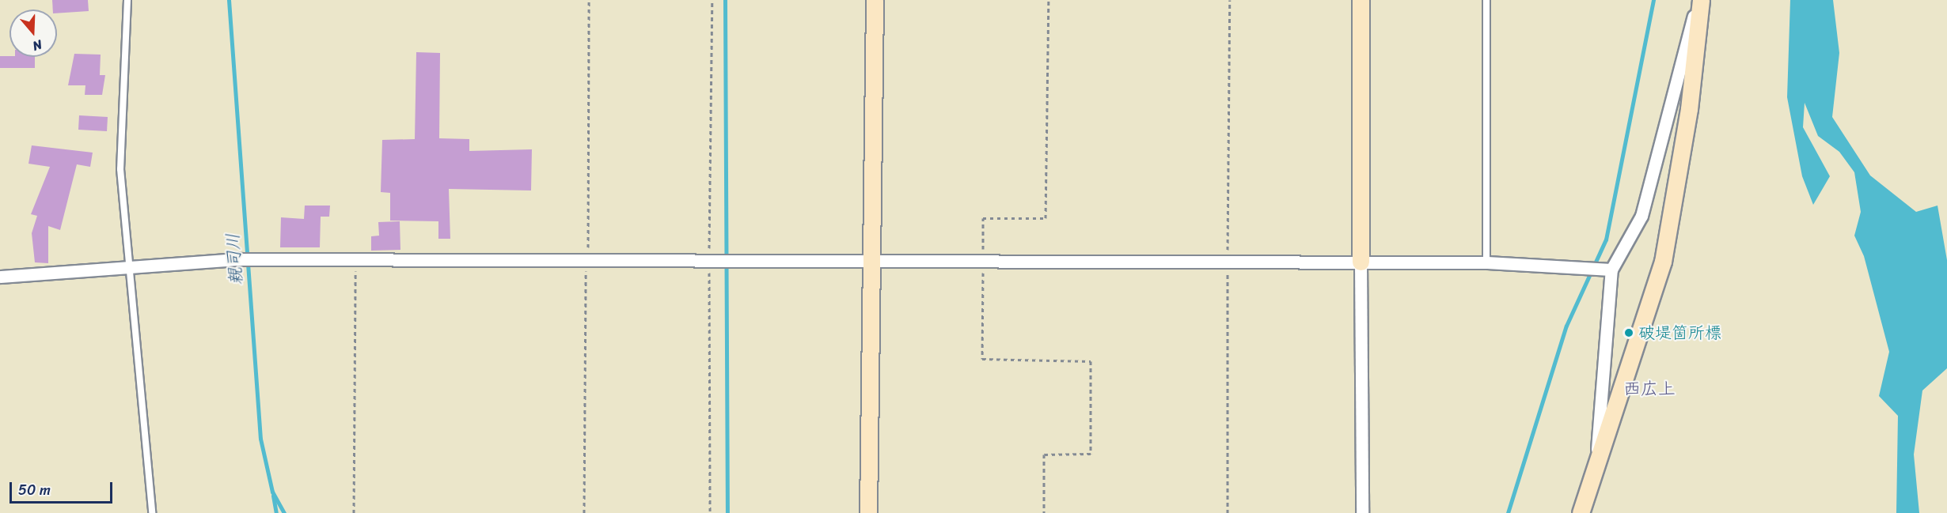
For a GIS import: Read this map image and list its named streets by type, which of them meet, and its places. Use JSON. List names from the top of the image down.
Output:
{
  "districts": ["西広上"],
  "water": ["親司川"],
  "places": ["破堤箇所標"],
  "scale_bar": "50 m",
  "north": "bottom"
}
